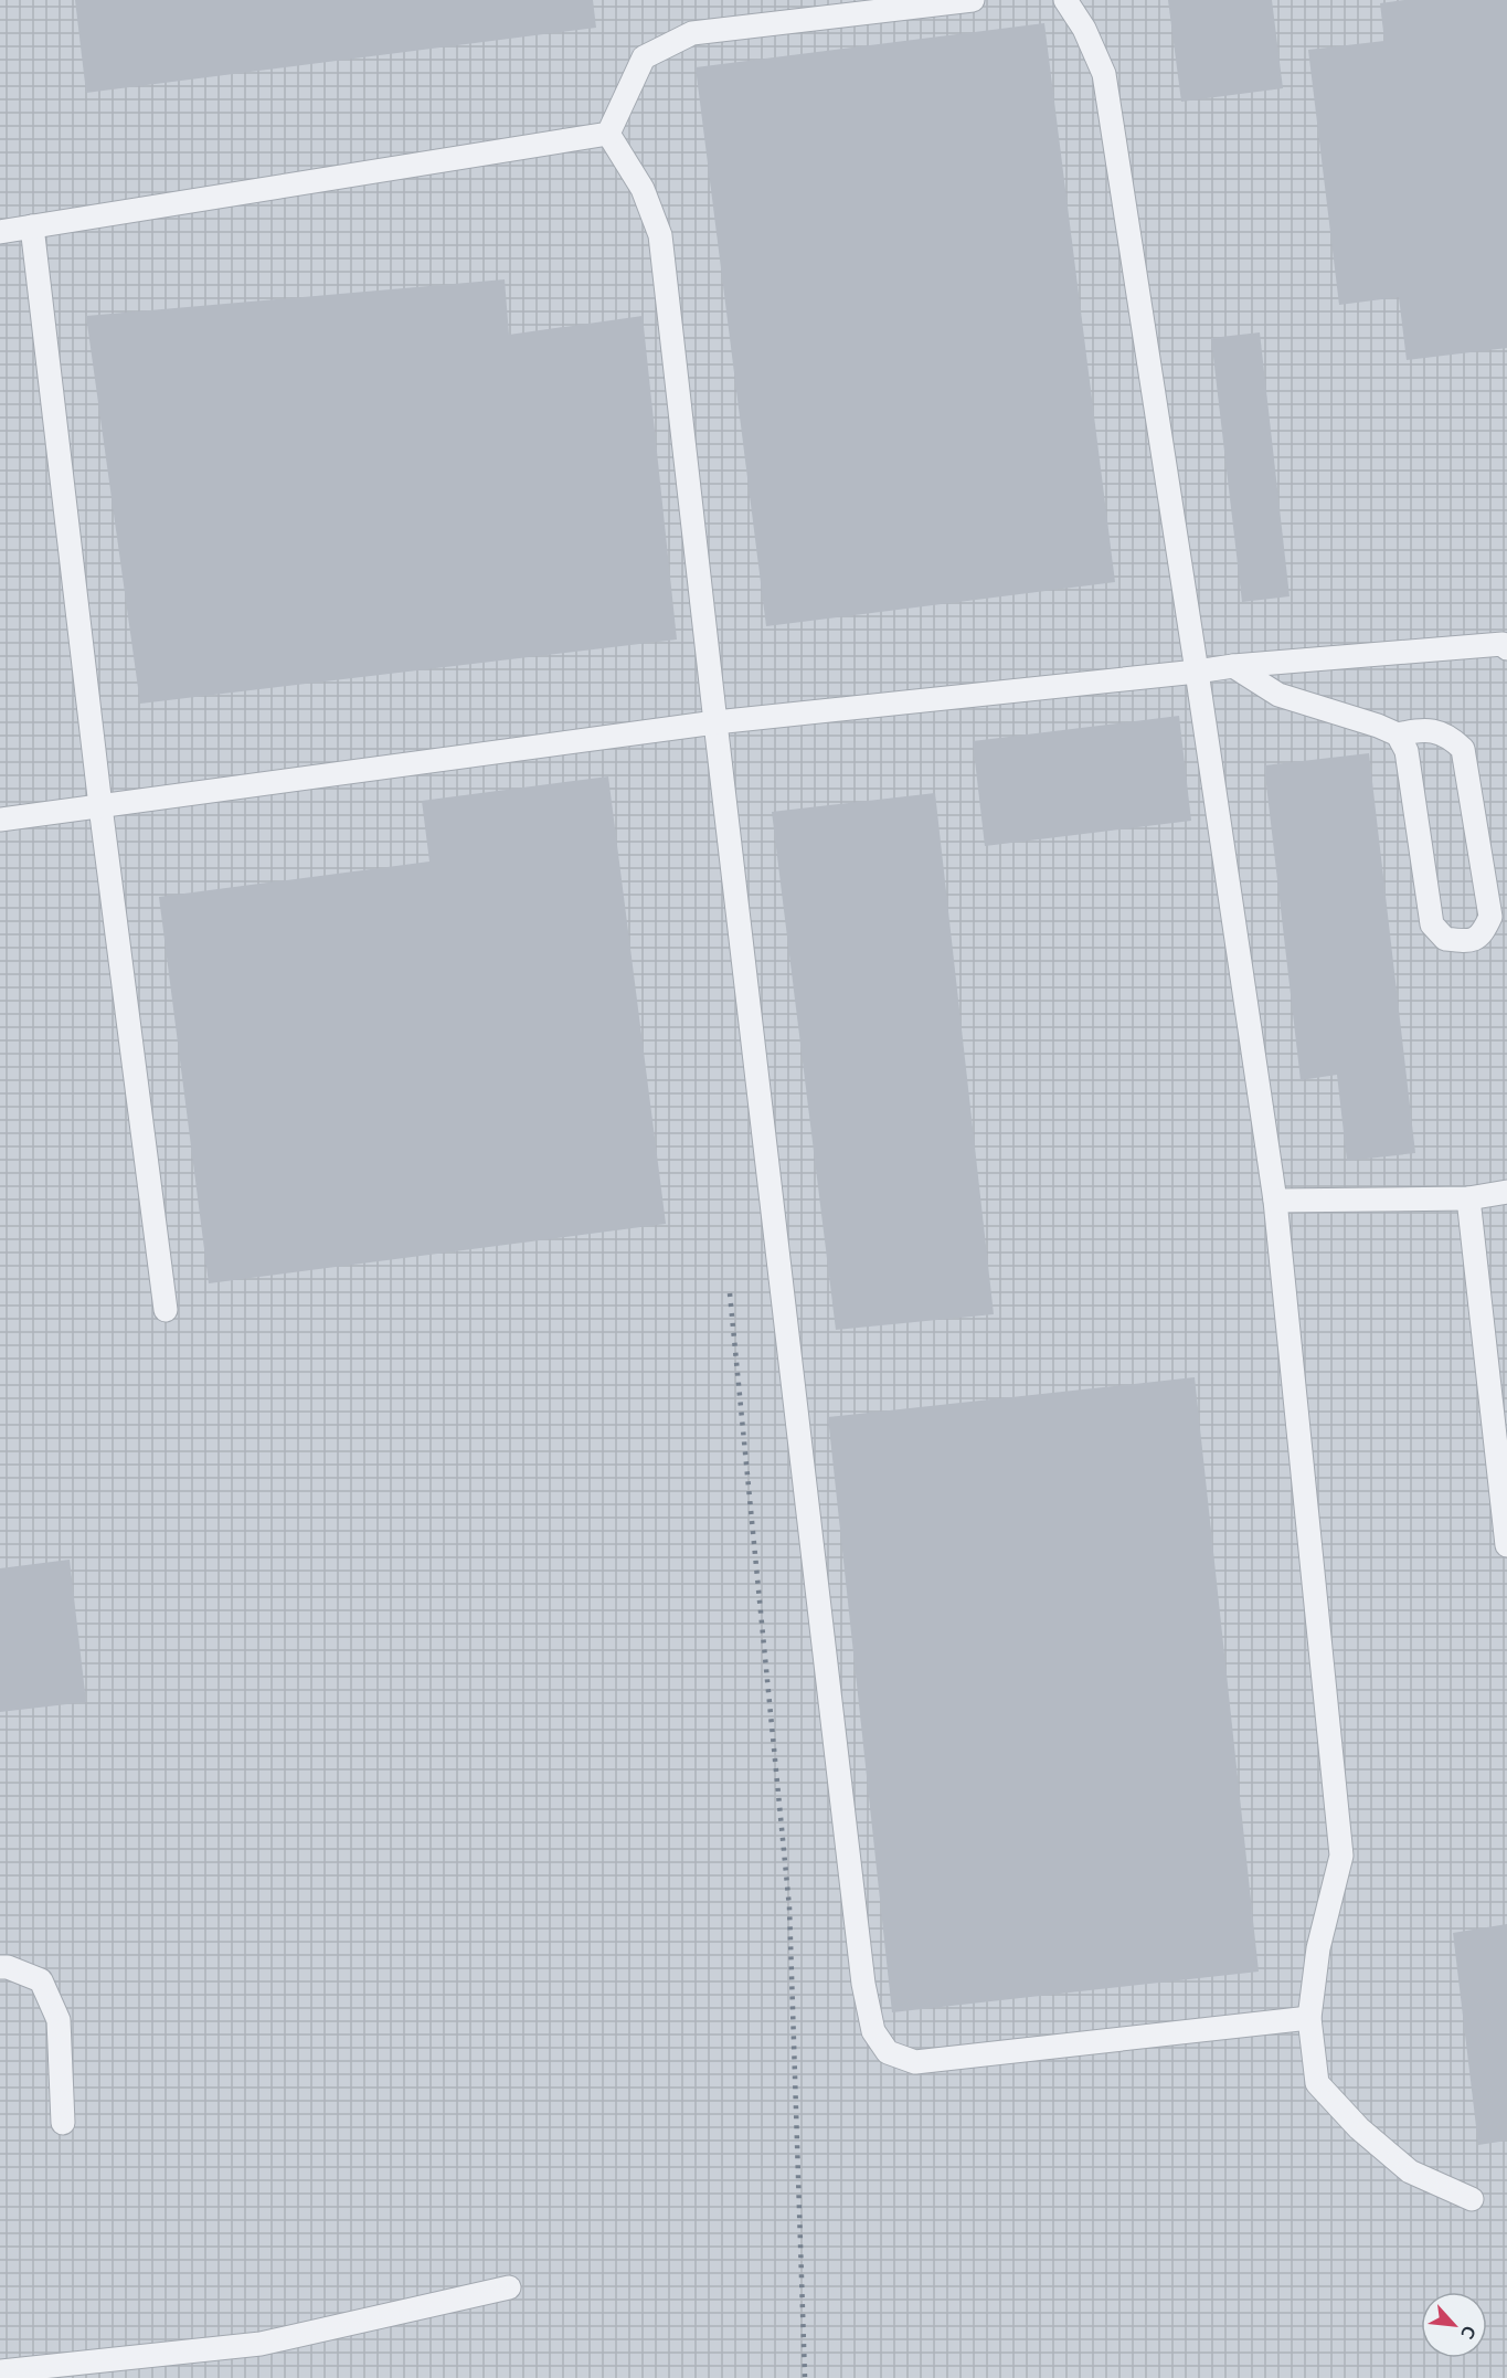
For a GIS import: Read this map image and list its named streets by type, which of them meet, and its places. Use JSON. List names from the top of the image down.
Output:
{
  "north": "bottom right"
}
